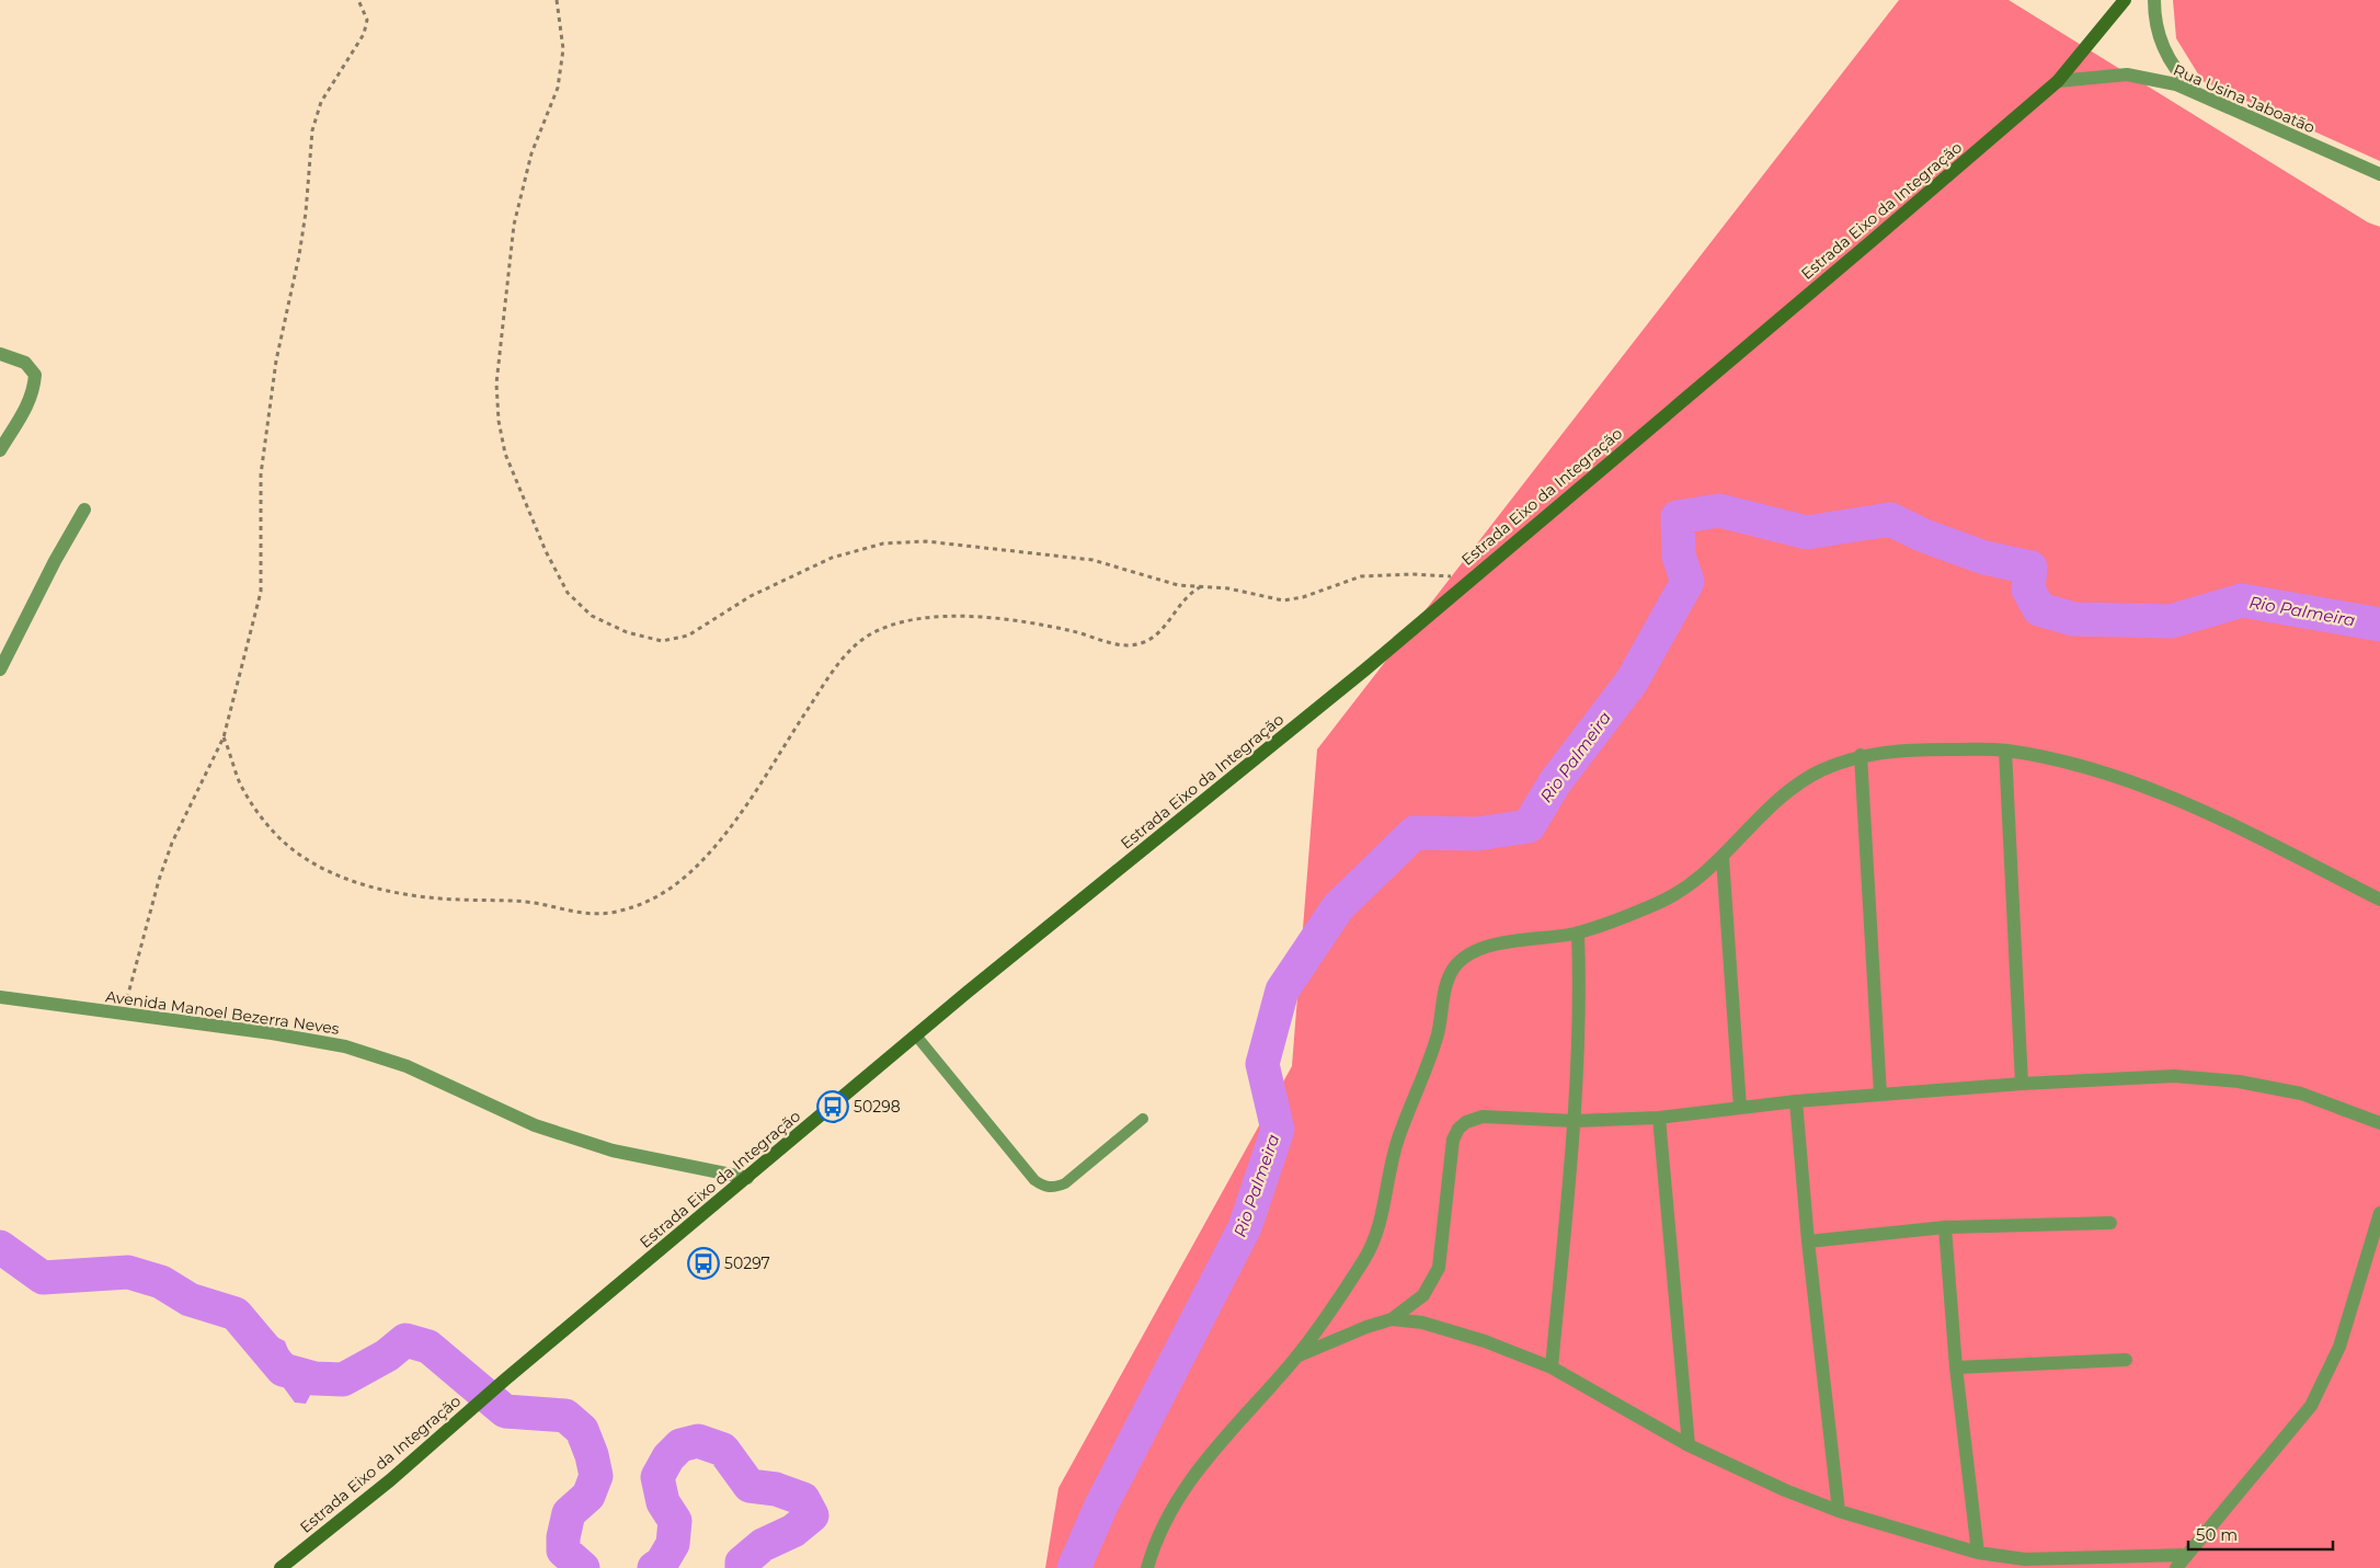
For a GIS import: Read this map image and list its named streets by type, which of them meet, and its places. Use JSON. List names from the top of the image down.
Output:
{
  "streets": {
    "main road": ["Estrada Eixo da Integração"],
    "street": ["Rua Usina Jaboatão", "Avenida Manoel Bezerra Neves"]
  },
  "crossings": [
    ["Rua Usina Jaboatão", "Estrada Eixo da Integração"],
    ["Estrada Eixo da Integração", "Avenida Manoel Bezerra Neves"]
  ],
  "water": ["Rio Palmeira"],
  "places": {
    "bus stop": ["50298", "50297"]
  },
  "scale_bar": "50 m"
}
